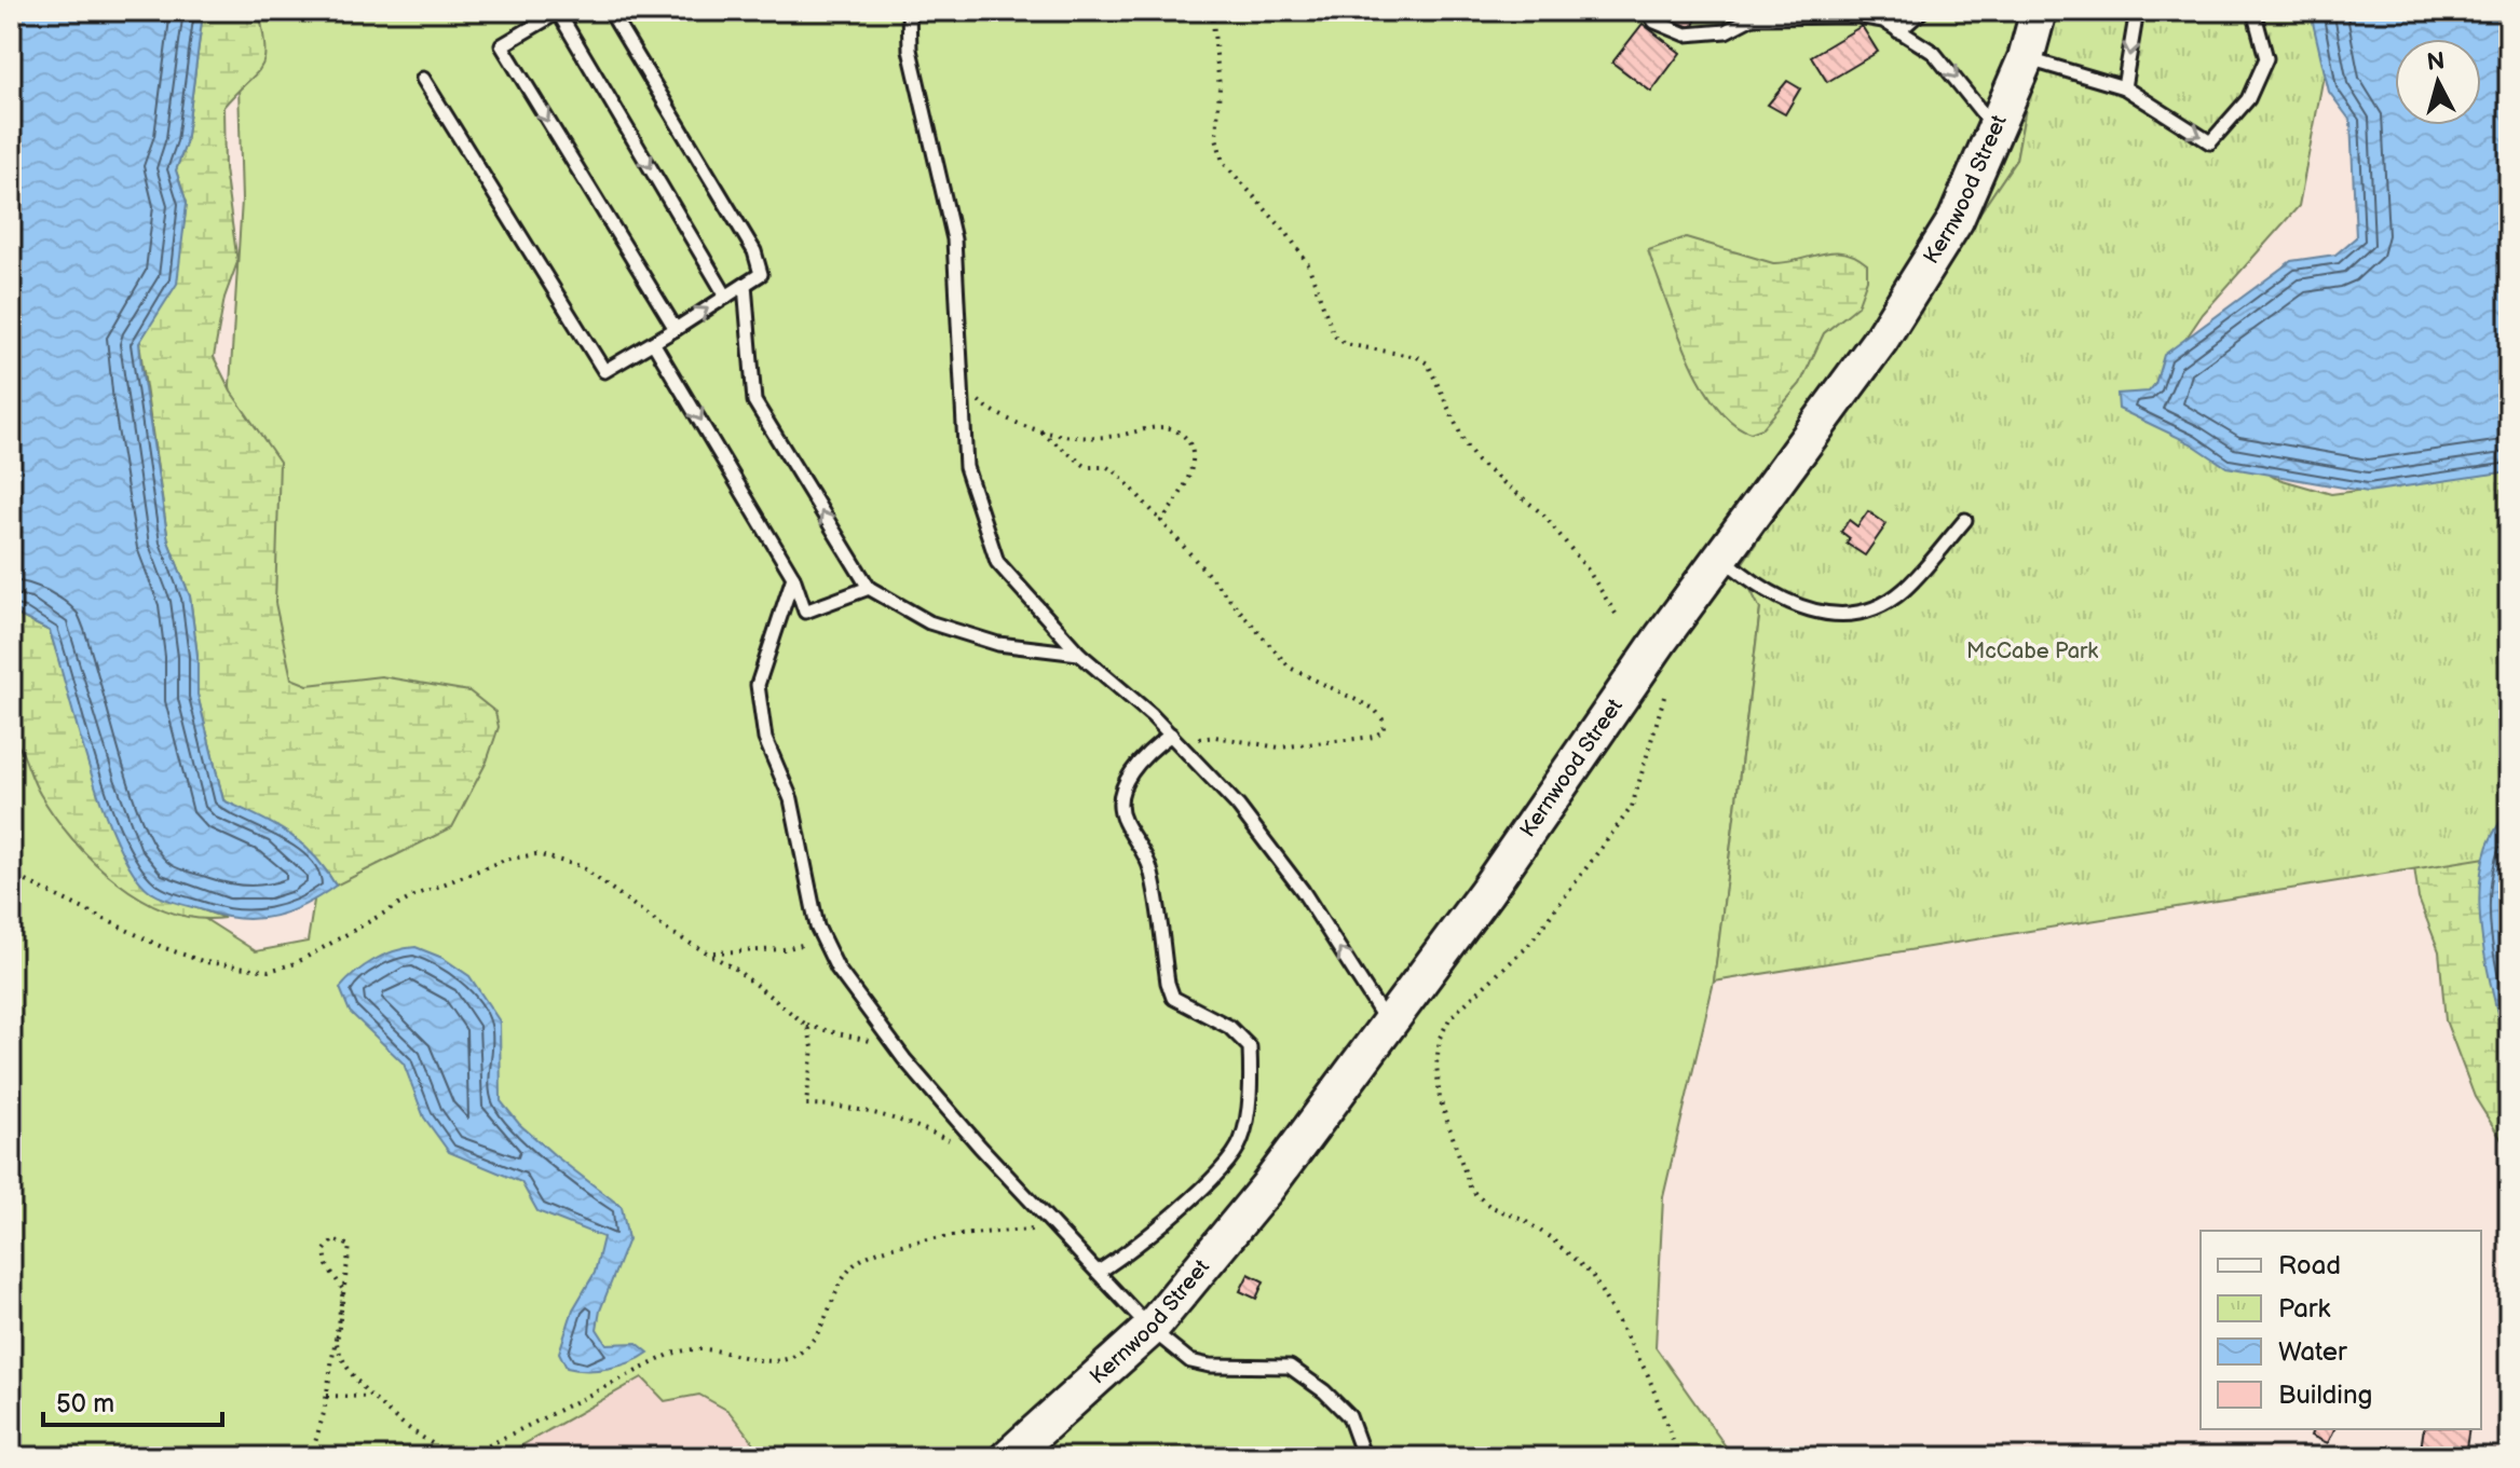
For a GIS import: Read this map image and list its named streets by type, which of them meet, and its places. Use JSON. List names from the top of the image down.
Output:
{
  "streets": {
    "main road": ["Kernwood Street"]
  },
  "parks": ["McCabe Park"],
  "legend": [
    "Road",
    "Park",
    "Water",
    "Building"
  ],
  "scale_bar": "50 m",
  "north": "top"
}
